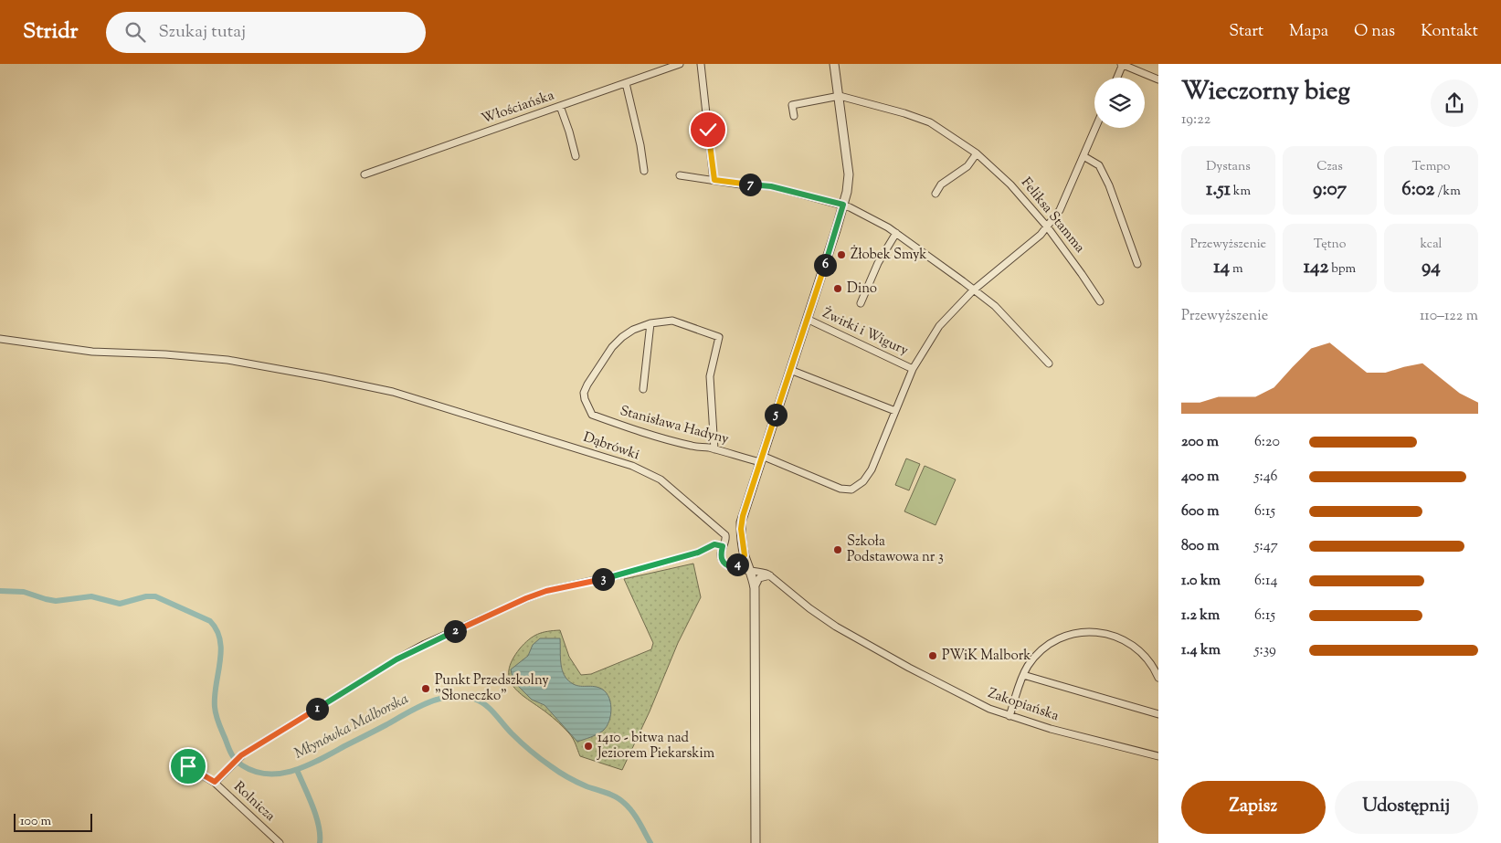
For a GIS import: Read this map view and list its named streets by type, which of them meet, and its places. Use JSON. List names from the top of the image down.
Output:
{
  "streets": {
    "street": [
      "Włościańska",
      "Feliksa Stamma",
      "Żwirki i Wigury",
      "Stanisława Hadyny",
      "Dąbrówki",
      "Zakopiańska",
      "Rolnicza"
    ]
  },
  "crossings": [
    ["Feliksa Stamma", "Stanisława Hadyny"],
    ["Żwirki i Wigury", "Stanisława Hadyny"]
  ],
  "water": ["Młynówka Malborska"],
  "places": [
    "Żłobek Smyk",
    "Dino",
    "Szkoła Podstawowa nr 3",
    "PWiK Malbork",
    "Punkt Przedszkolny \"Słoneczko\"",
    "1410 - bitwa nad Jeziorem Piekarskim"
  ],
  "scale_bar": "100 m",
  "page": {
    "header": "Stridr",
    "search": "Szukaj tutaj",
    "nav": [
      "Start",
      "Mapa",
      "O nas",
      "Kontakt"
    ],
    "heading": ["Wieczorny bieg", "19:22"],
    "stats": [
      ["Dystans", "1.51 km"],
      ["Czas", "9:07"],
      ["Tempo", "6:02 /km"],
      ["Przewyższenie", "14 m"],
      ["Tętno", "142 bpm"],
      ["kcal", "94"]
    ],
    "pins": [
      "7",
      "6",
      "5",
      "4",
      "3",
      "2",
      "1"
    ],
    "chart": ["Przewyższenie", "110–122 m"],
    "list": [
      {
        "name": "200 m",
        "note": "6:20"
      },
      {
        "name": "400 m",
        "note": "5:46"
      },
      {
        "name": "600 m",
        "note": "6:15"
      },
      {
        "name": "800 m",
        "note": "5:47"
      },
      {
        "name": "1.0 km",
        "note": "6:14"
      },
      {
        "name": "1.2 km",
        "note": "6:15"
      },
      {
        "name": "1.4 km",
        "note": "5:39"
      }
    ],
    "buttons": ["Zapisz", "Udostępnij"],
    "scale": "100 m"
  }
}
